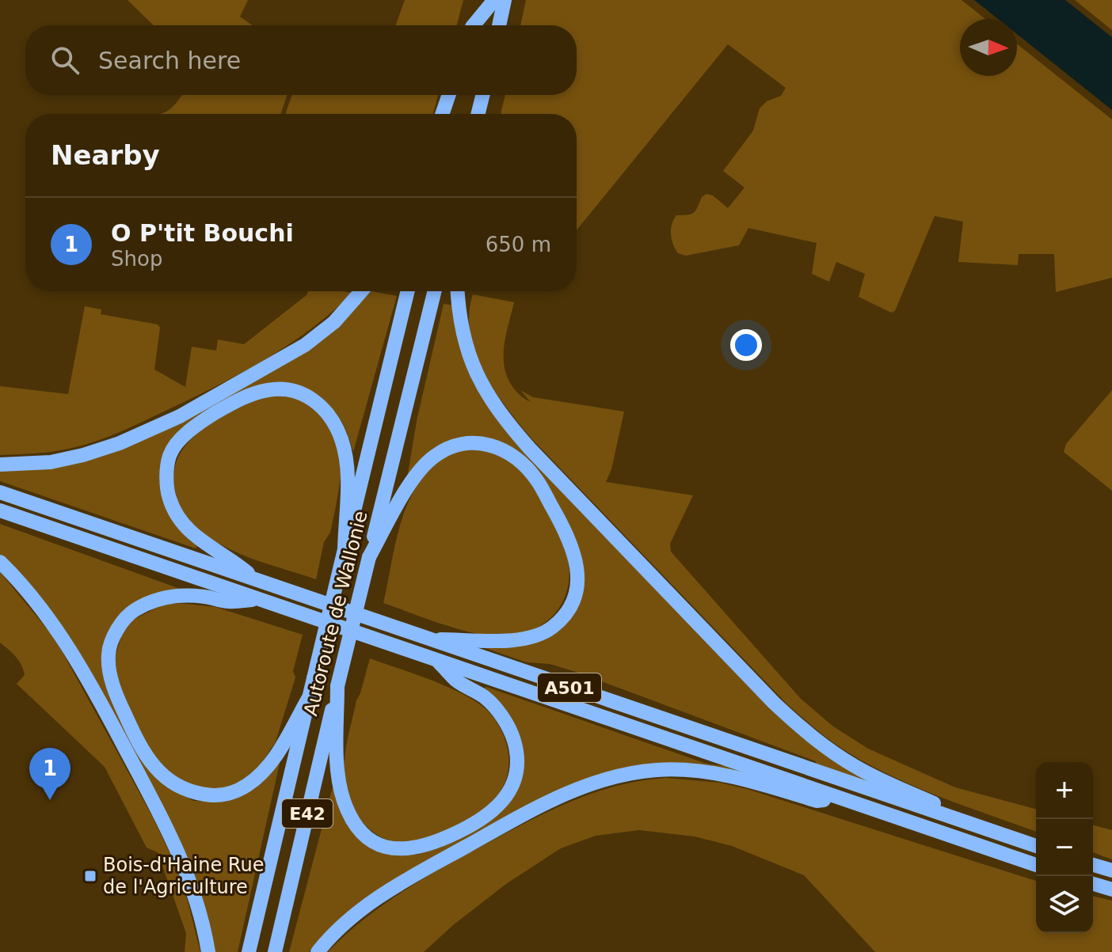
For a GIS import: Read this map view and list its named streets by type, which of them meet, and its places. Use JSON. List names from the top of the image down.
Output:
{
  "streets": {
    "highway": ["Autoroute de Wallonie", "A501", "E42"]
  },
  "places": {
    "transit": ["Bois-d'Haine Rue de l'Agriculture"]
  },
  "north": "right",
  "page": {
    "search": "Search here",
    "heading": "Nearby",
    "list": [
      {
        "mark": "1",
        "name": "O P'tit Bouchi",
        "note": "Shop",
        "value": "650 m"
      }
    ],
    "pins": "1",
    "map_buttons": ["+", "−"]
  }
}
